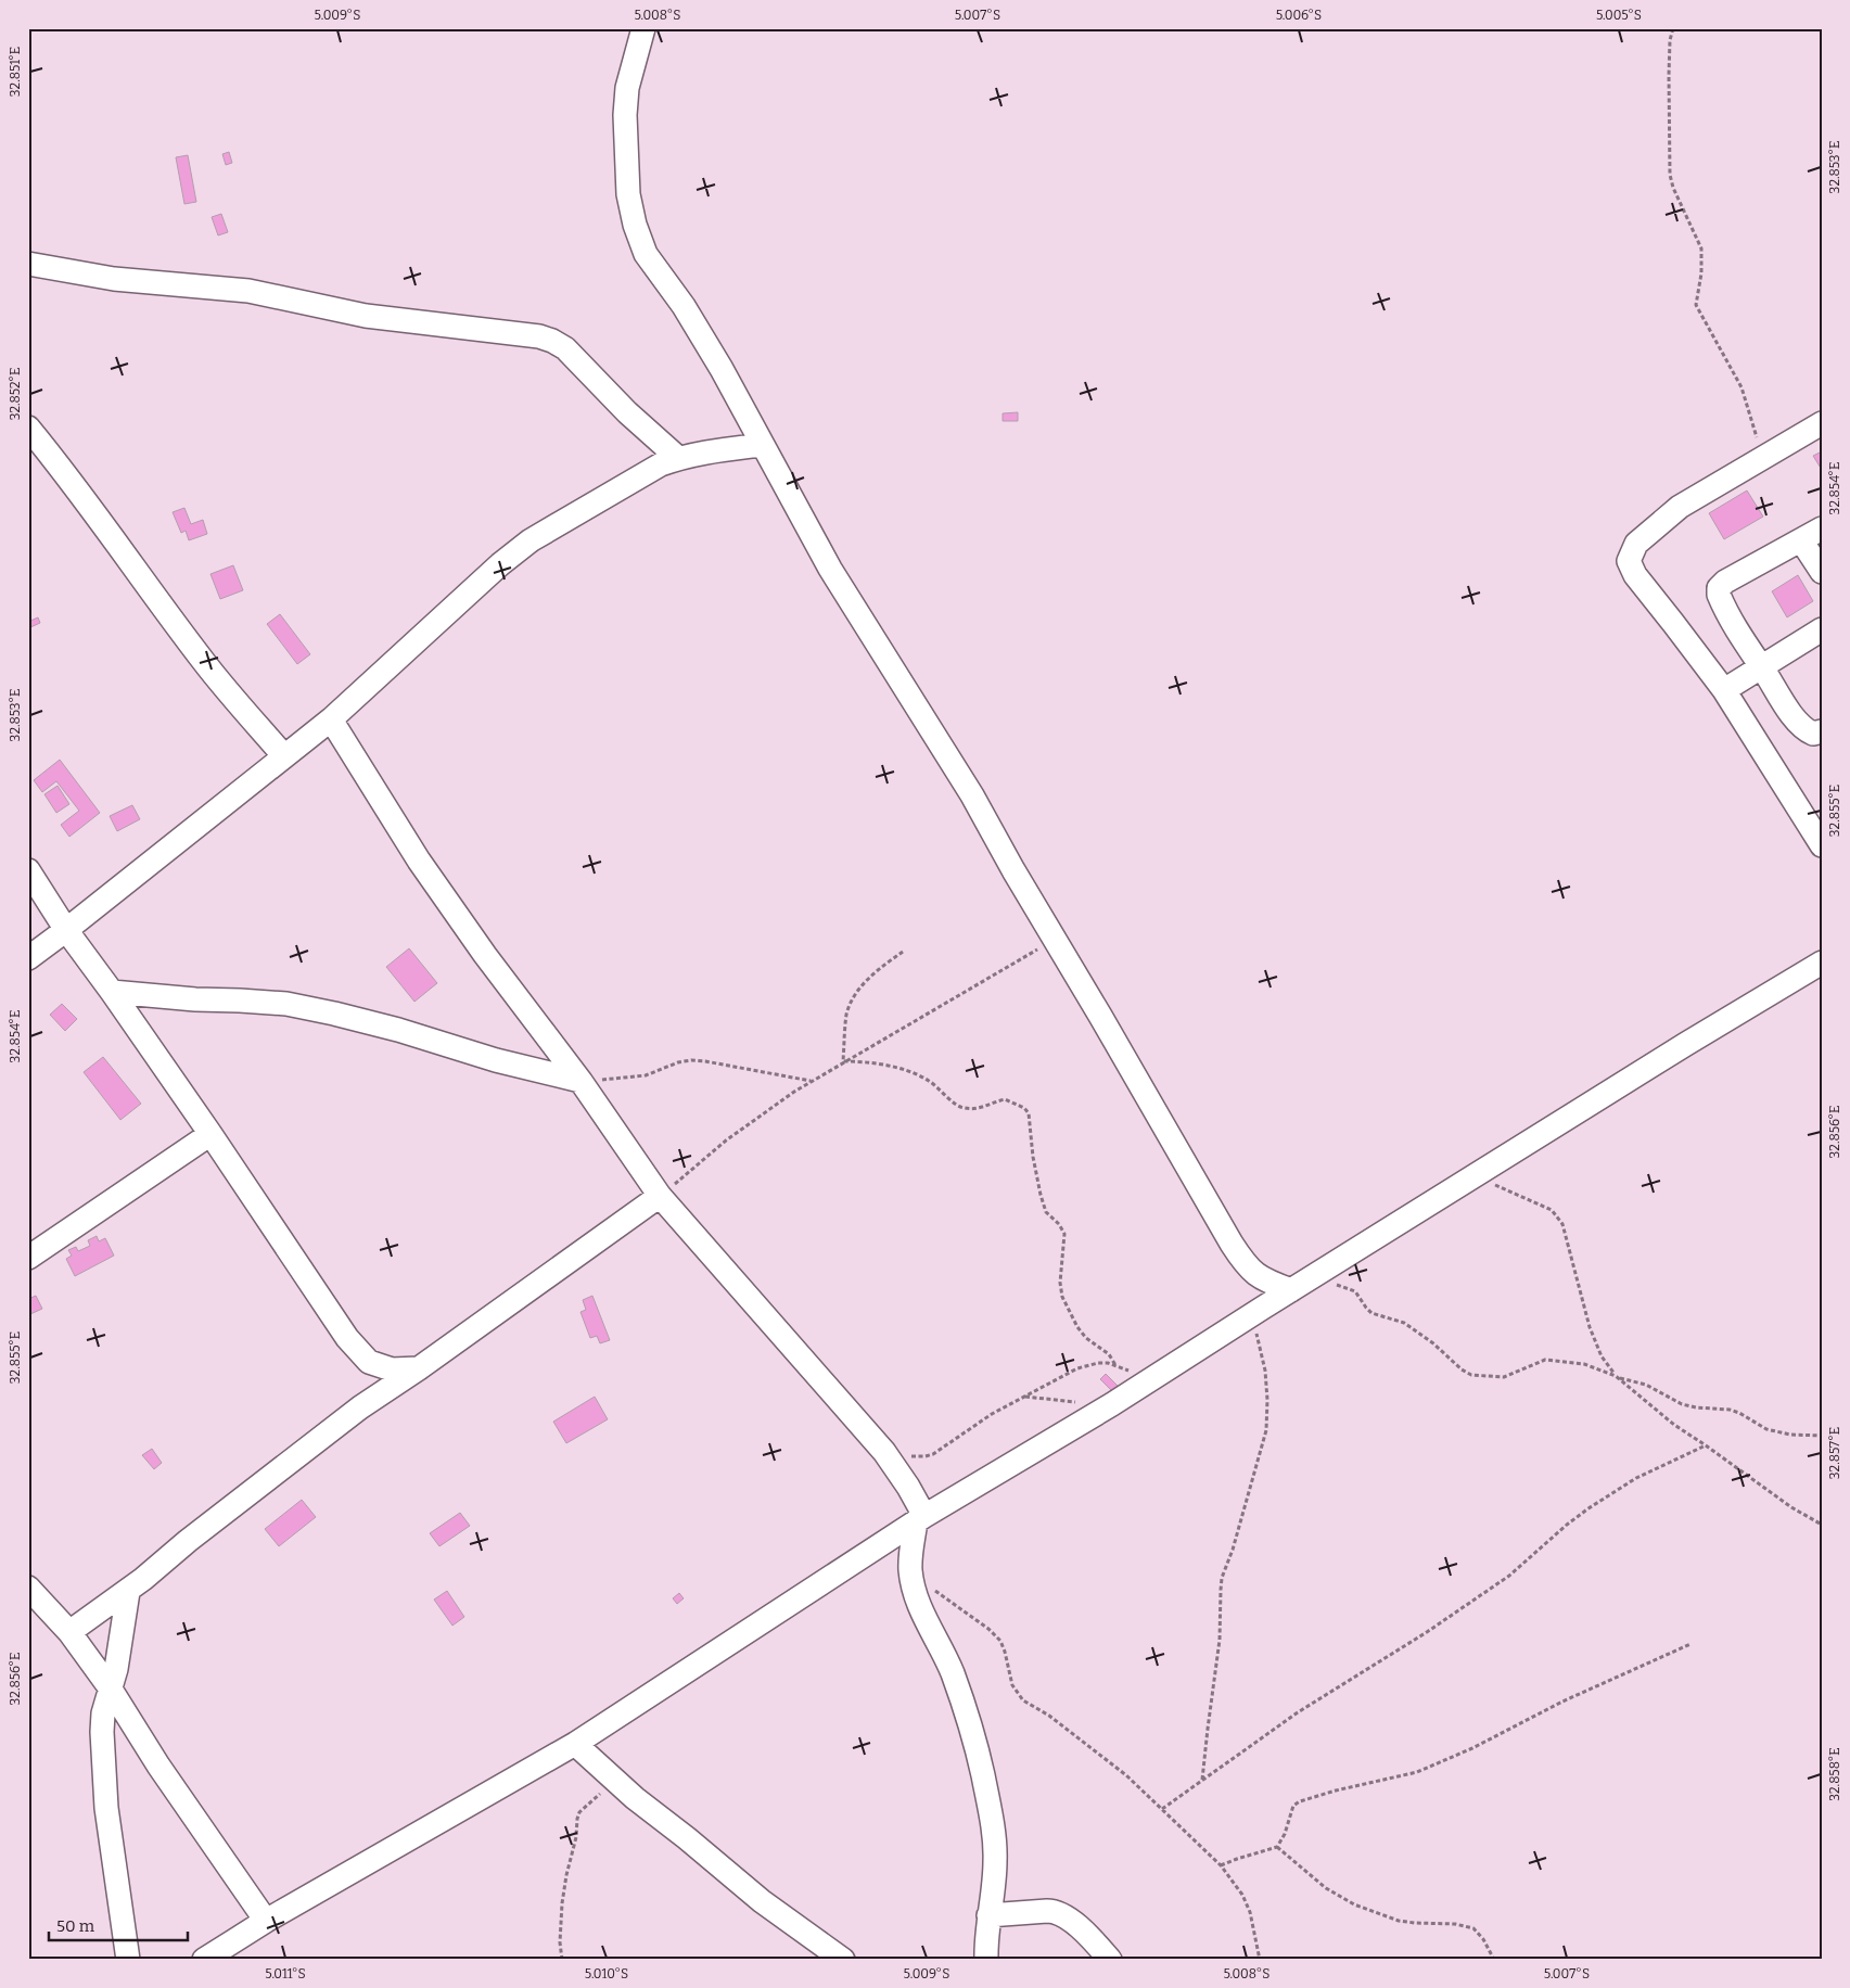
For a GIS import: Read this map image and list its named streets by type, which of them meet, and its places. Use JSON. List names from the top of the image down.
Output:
{
  "scale_bar": "50 m",
  "coordinates": [
    "5.009°S",
    "5.008°S",
    "5.007°S",
    "5.006°S",
    "5.005°S",
    "32.851°E",
    "32.853°E",
    "32.852°E",
    "32.854°E",
    "32.855°E",
    "32.856°E",
    "32.857°E",
    "32.858°E",
    "5.011°S",
    "5.010°S"
  ]
}
